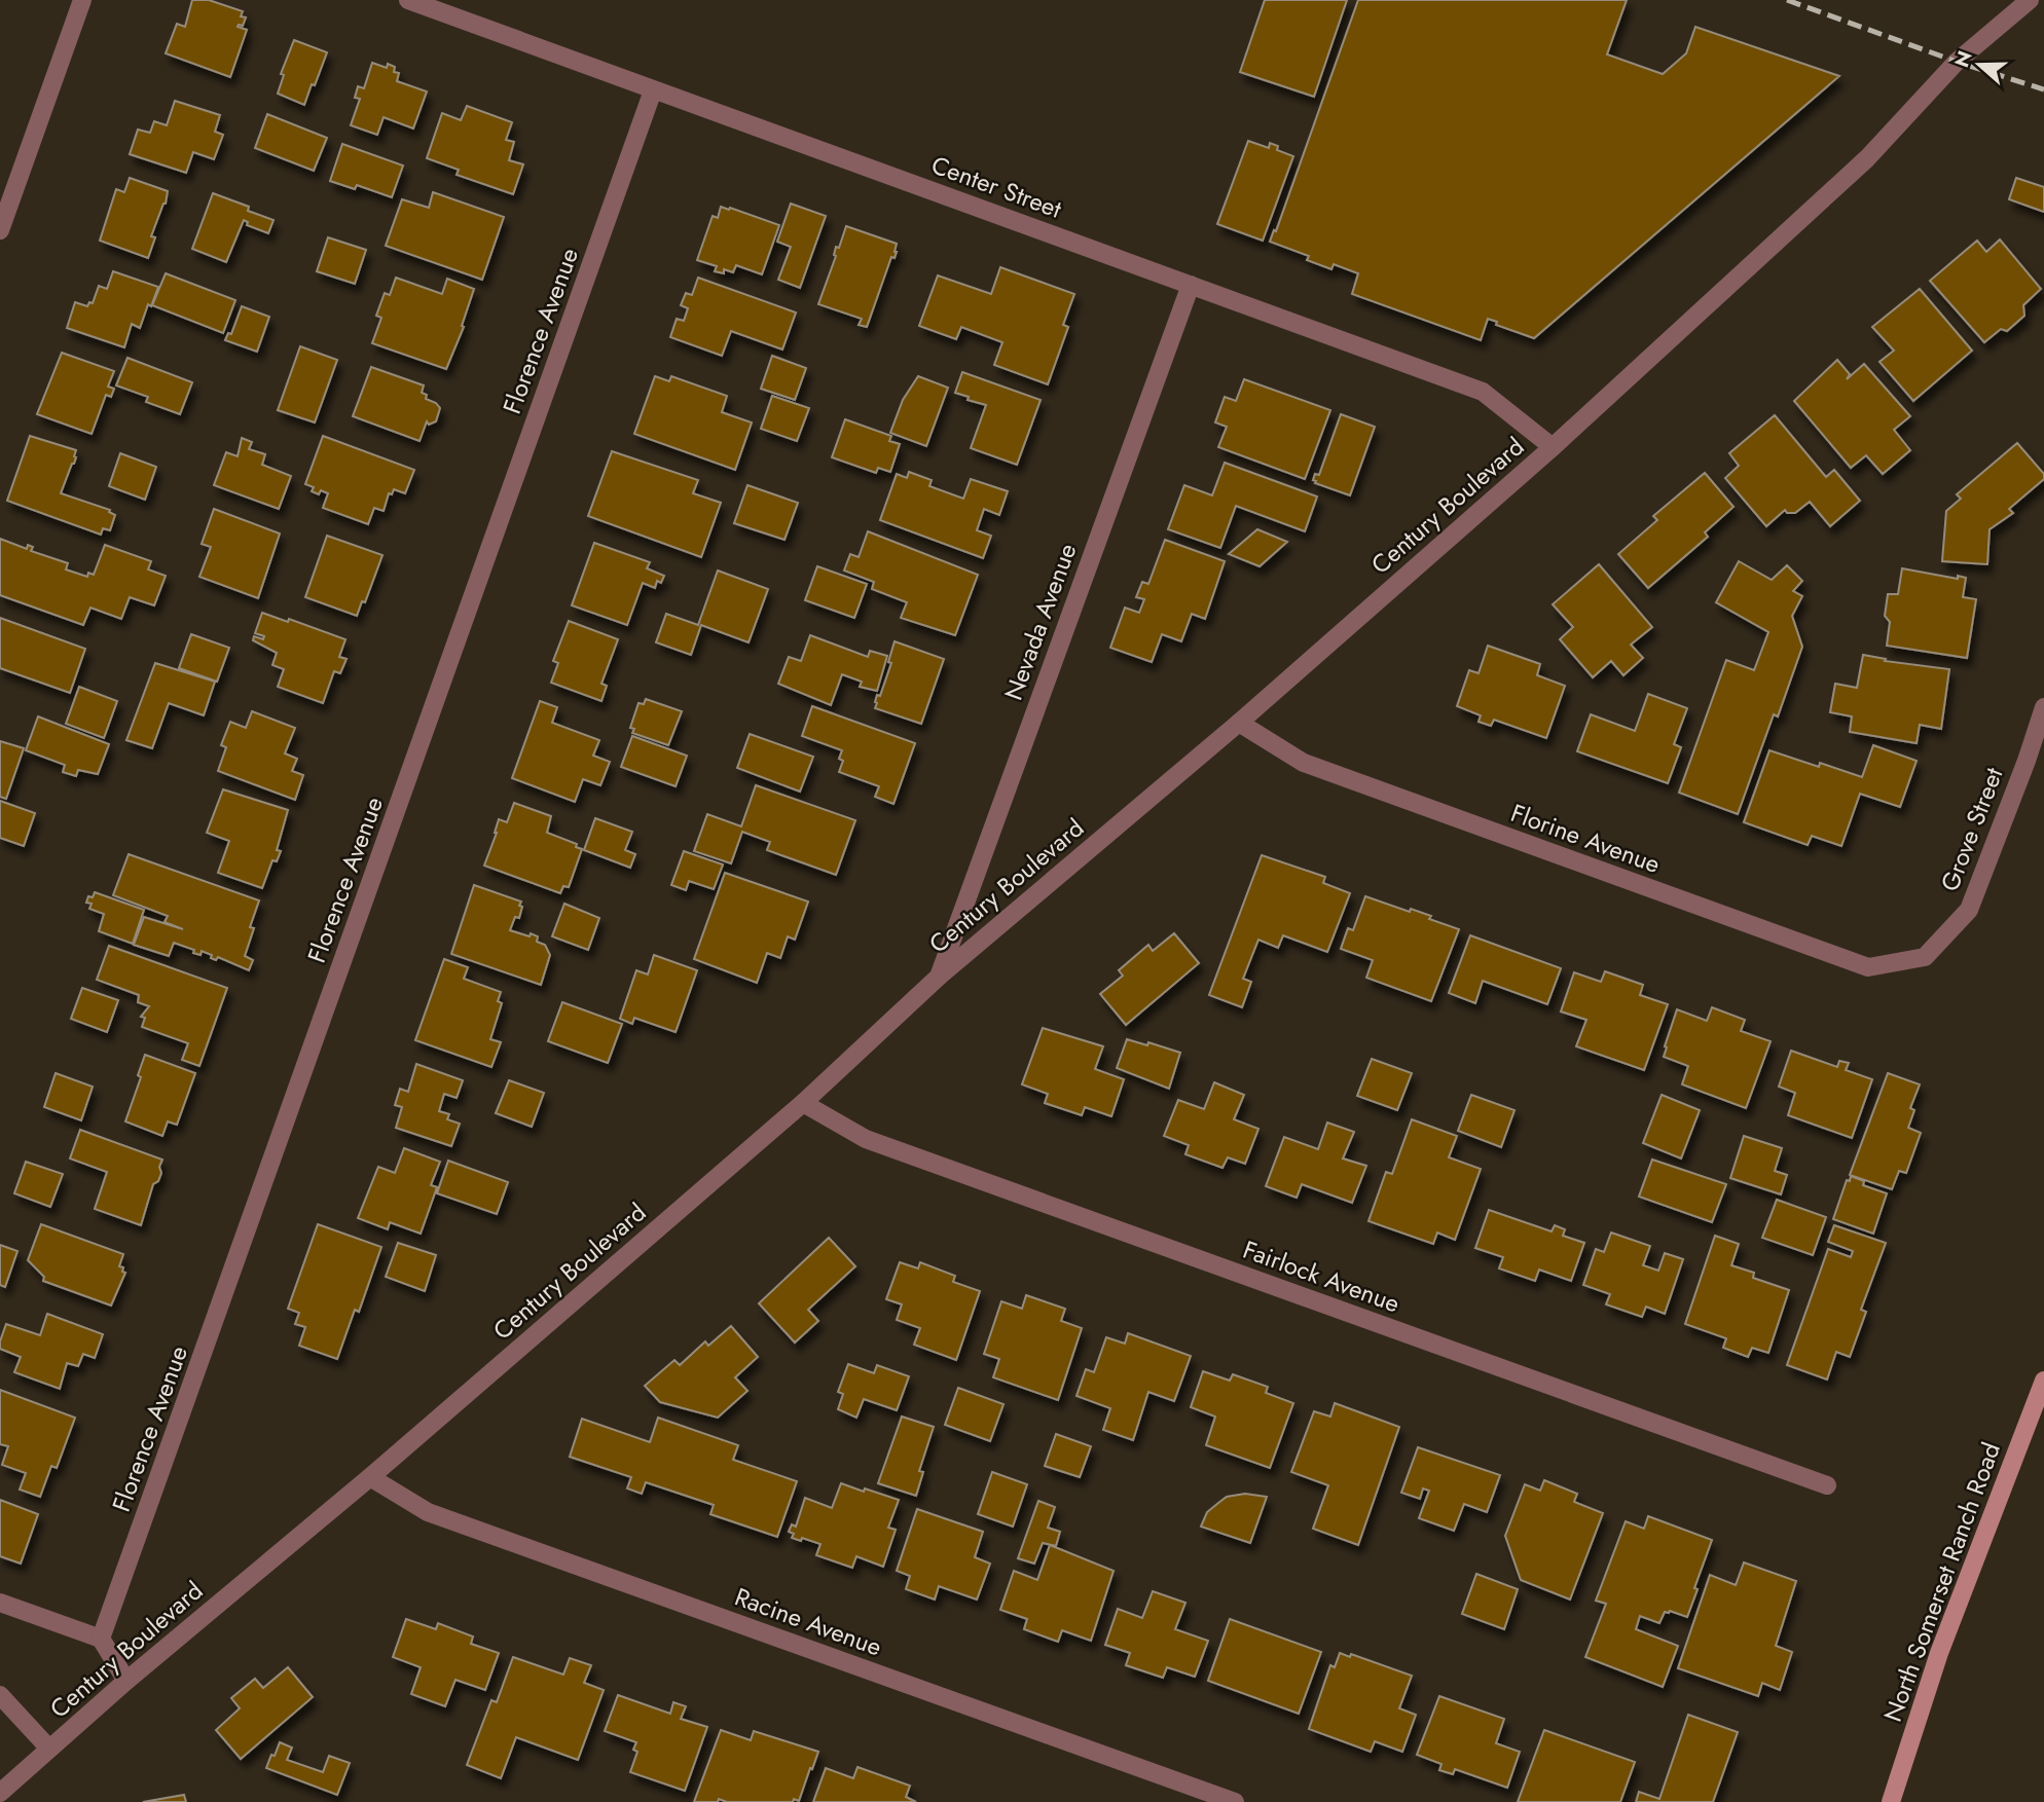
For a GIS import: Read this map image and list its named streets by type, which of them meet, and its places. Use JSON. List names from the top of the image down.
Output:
{
  "streets": {
    "main road": ["North Somerset Ranch Road"],
    "street": [
      "Center Street",
      "Florence Avenue",
      "Century Boulevard",
      "Nevada Avenue",
      "Grove Street",
      "Florine Avenue",
      "Fairlock Avenue",
      "Racine Avenue"
    ]
  },
  "crossings": [
    ["Center Street", "Florence Avenue"],
    ["Center Street", "Century Boulevard"],
    ["Center Street", "Nevada Avenue"],
    ["Century Boulevard", "Nevada Avenue"],
    ["Century Boulevard", "Florine Avenue"],
    ["Century Boulevard", "Fairlock Avenue"],
    ["Century Boulevard", "Racine Avenue"],
    ["Grove Street", "Florine Avenue"]
  ],
  "north": "left"
}
